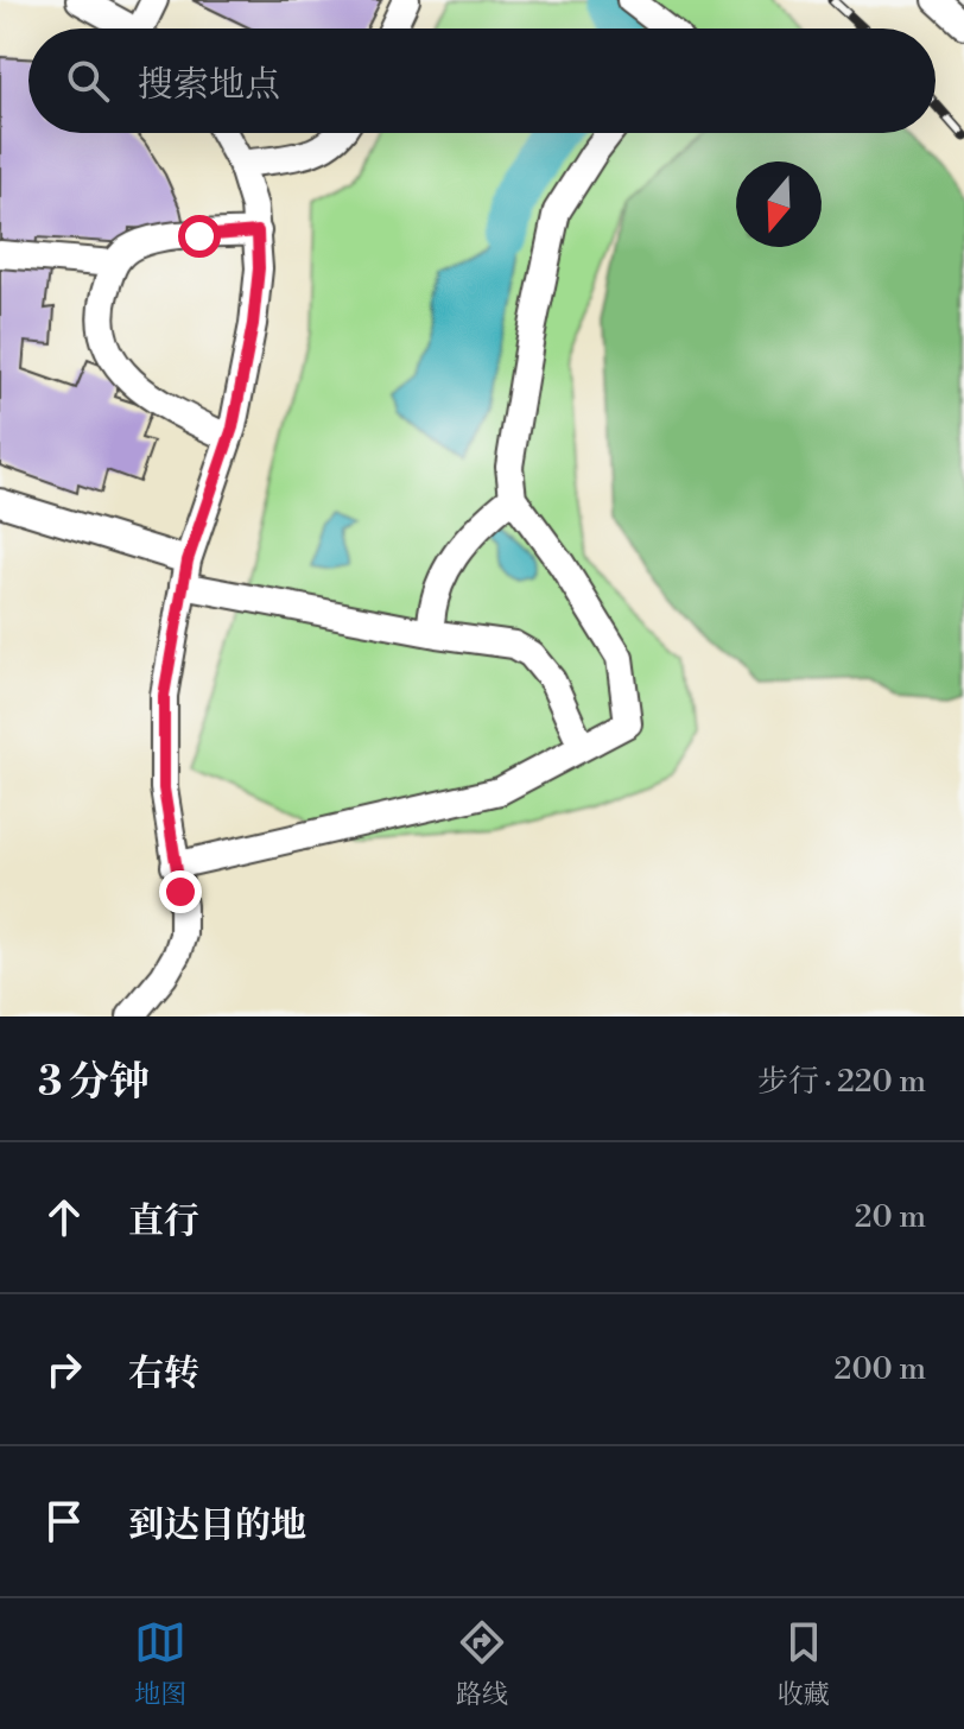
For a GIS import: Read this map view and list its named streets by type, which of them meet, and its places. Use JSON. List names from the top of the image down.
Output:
{
  "north": "bottom",
  "page": {
    "search": "搜索地点",
    "heading": ["3 分钟", "步行 · 220 m"],
    "list": [
      ["直行", "20 m"],
      ["右转", "200 m"],
      "到达目的地"
    ],
    "nav": ["地图", "路线", "收藏"]
  }
}
